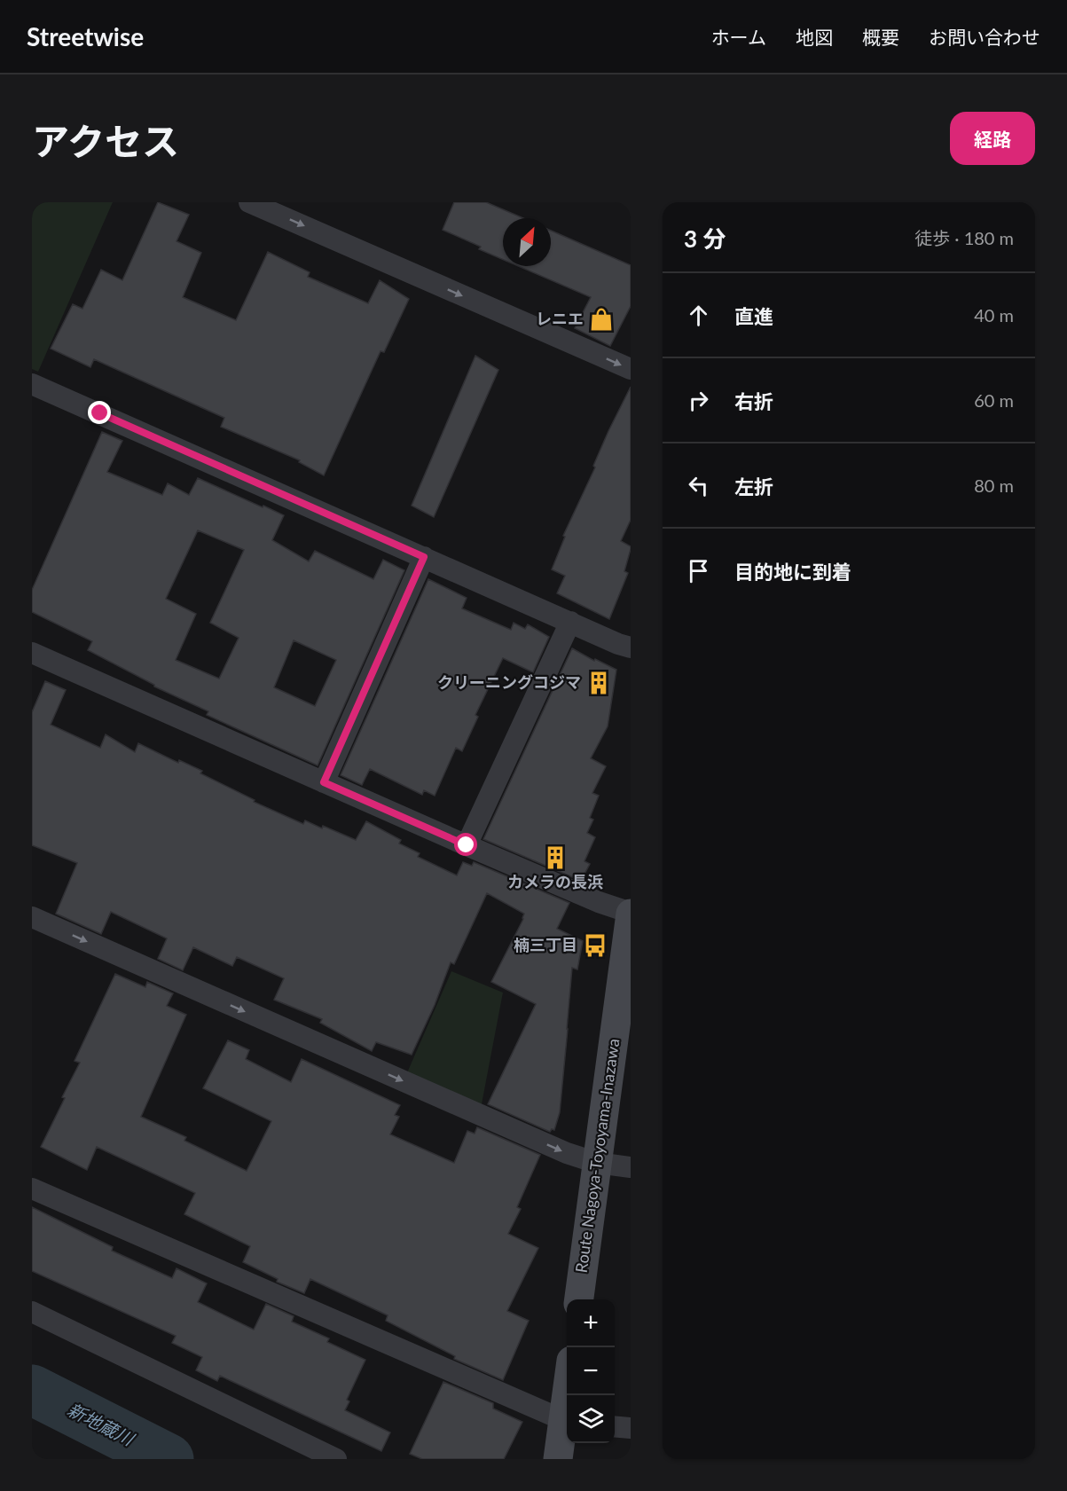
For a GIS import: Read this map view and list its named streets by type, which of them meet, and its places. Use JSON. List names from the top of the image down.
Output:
{
  "streets": {
    "main road": ["Route Nagoya-Toyoyama-Inazawa"]
  },
  "water": ["新地蔵川"],
  "places": {
    "shop": ["レニエ"],
    "building": ["クリーニングコジマ", "カメラの長浜"],
    "bus stop": ["楠三丁目"]
  },
  "north": "top right",
  "page": {
    "header": "Streetwise",
    "nav": [
      "ホーム",
      "地図",
      "概要",
      "お問い合わせ"
    ],
    "title": "アクセス",
    "buttons": "経路",
    "heading": ["3 分", "徒歩 · 180 m"],
    "list": [
      ["直進", "40 m"],
      ["右折", "60 m"],
      ["左折", "80 m"],
      "目的地に到着"
    ],
    "map_buttons": ["+", "−"]
  }
}
